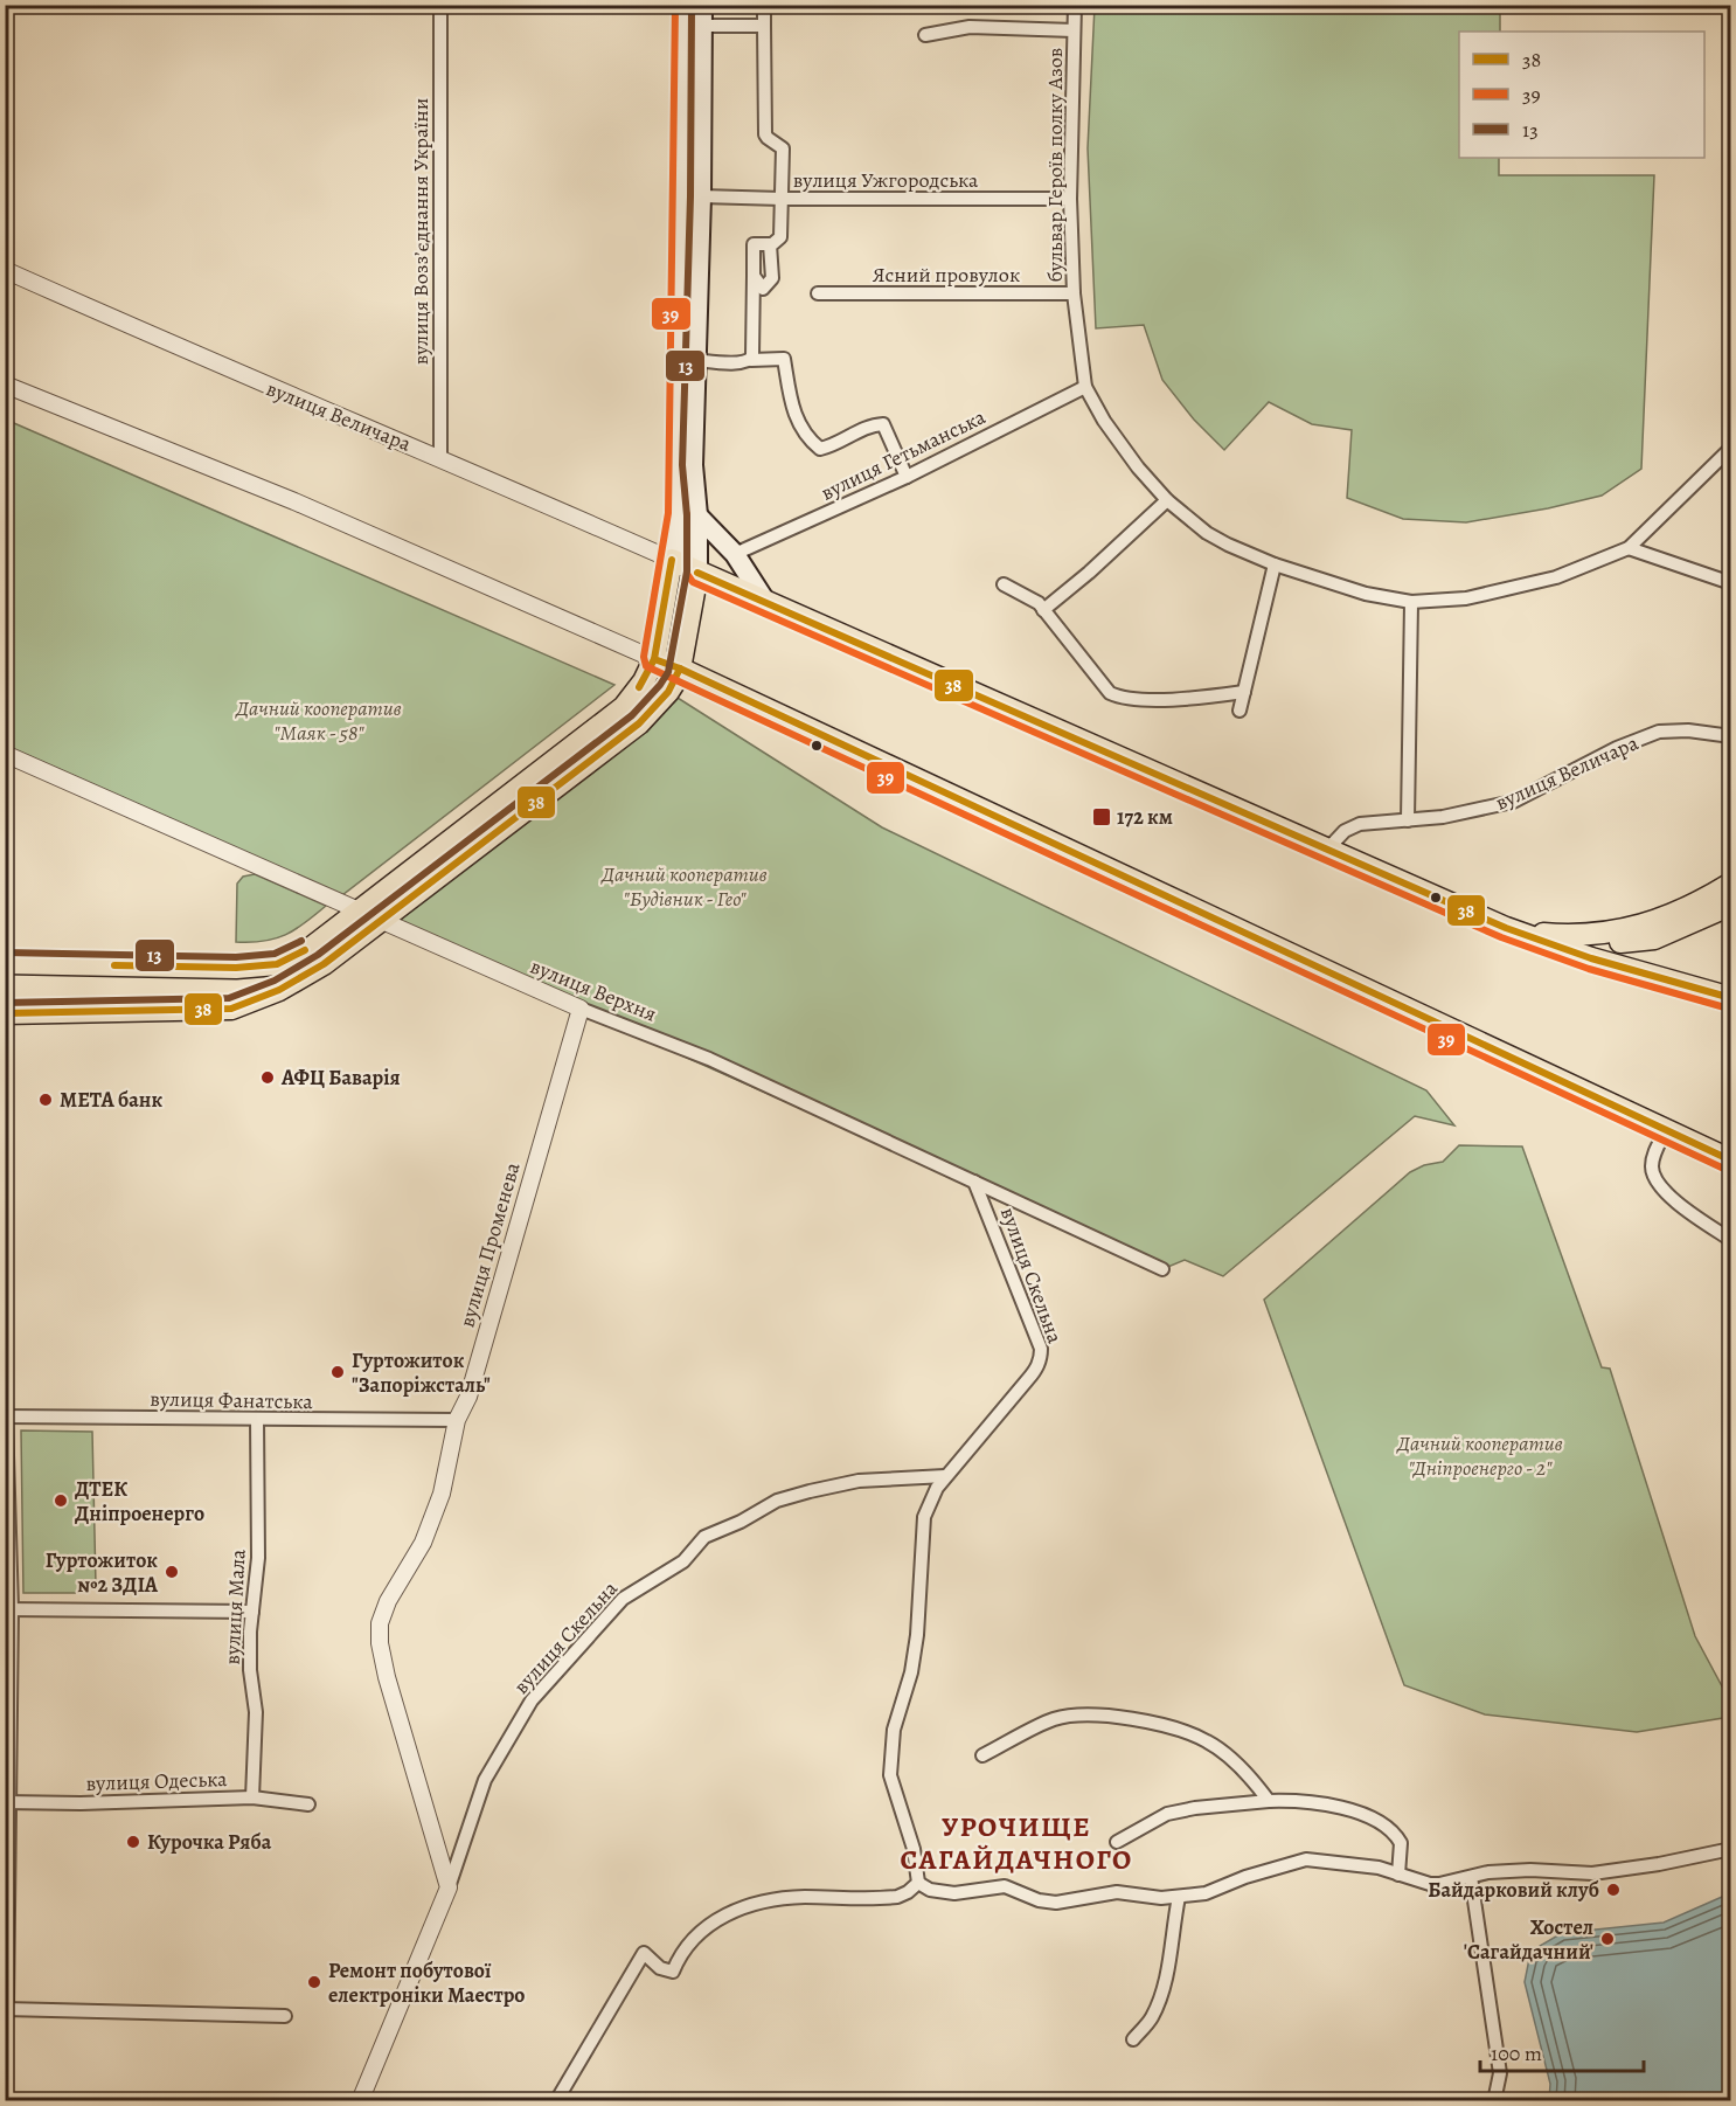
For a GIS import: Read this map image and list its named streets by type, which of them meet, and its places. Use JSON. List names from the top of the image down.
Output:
{
  "streets": {
    "street": [
      "бульвар Героїв полку Азов",
      "вулиця Ужгородська",
      "вулиця Воззʼєднання України",
      "Ясний провулок",
      "вулиця Величара",
      "вулиця Гетьманська",
      "вулиця Верхня",
      "вулиця Променева",
      "вулиця Скельна",
      "вулиця Фанатська",
      "вулиця Мала",
      "вулиця Одеська"
    ]
  },
  "crossings": [
    ["бульвар Героїв полку Азов", "вулиця Ужгородська"],
    ["бульвар Героїв полку Азов", "Ясний провулок"],
    ["бульвар Героїв полку Азов", "вулиця Гетьманська"],
    ["вулиця Воззʼєднання України", "вулиця Величара"],
    ["вулиця Верхня", "вулиця Променева"],
    ["вулиця Верхня", "вулиця Скельна"],
    ["вулиця Променева", "вулиця Скельна"],
    ["вулиця Променева", "вулиця Фанатська"],
    ["вулиця Фанатська", "вулиця Мала"],
    ["вулиця Мала", "вулиця Одеська"]
  ],
  "districts": ["УРОЧИЩЕ САГАЙДАЧНОГО"],
  "parks": ["Дачний кооператив \"Маяк - 58\"", "Дачний кооператив \"Будівник - Гео\"", "Дачний кооператив \"Дніпроенерго - 2\""],
  "places": {
    "transit": ["172 км"],
    "other": [
      "АФЦ Баварiя",
      "МЕТА банк",
      "Гуртожиток \"Запоріжсталь\"",
      "ДТЕК Дніпроенерго",
      "Гуртожиток №2 ЗДІА",
      "Курочка Ряба",
      "Байдарковий клуб",
      "Хостел 'Сагайдачний'",
      "Ремонт побутової електроніки Маестро"
    ]
  },
  "lines": ["transit line 39", "transit line 13", "transit line 38"],
  "legend": ["38", "39", "13"],
  "scale_bar": "100 m"
}
